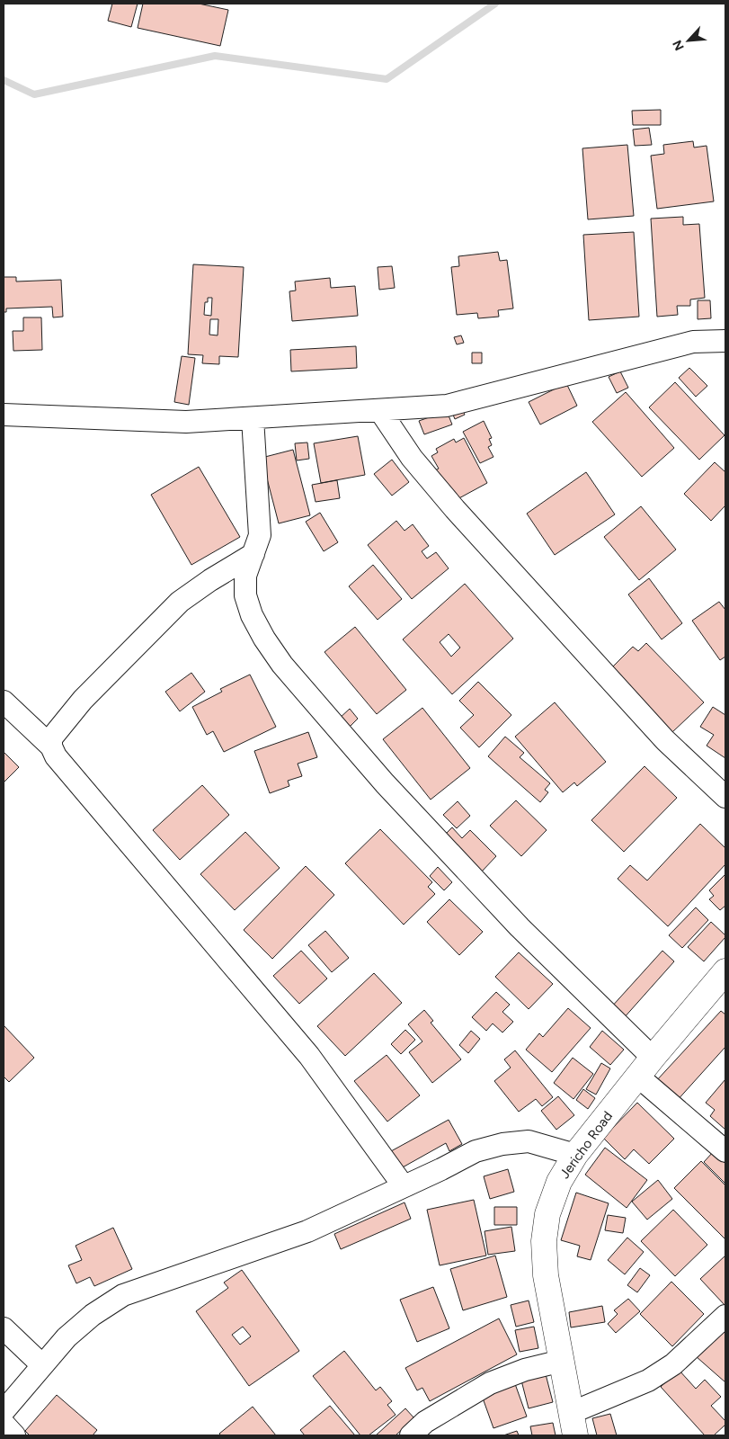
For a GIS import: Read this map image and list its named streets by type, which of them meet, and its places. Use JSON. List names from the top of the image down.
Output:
{
  "streets": {
    "street": ["Jericho Road"]
  },
  "north": "bottom left"
}
